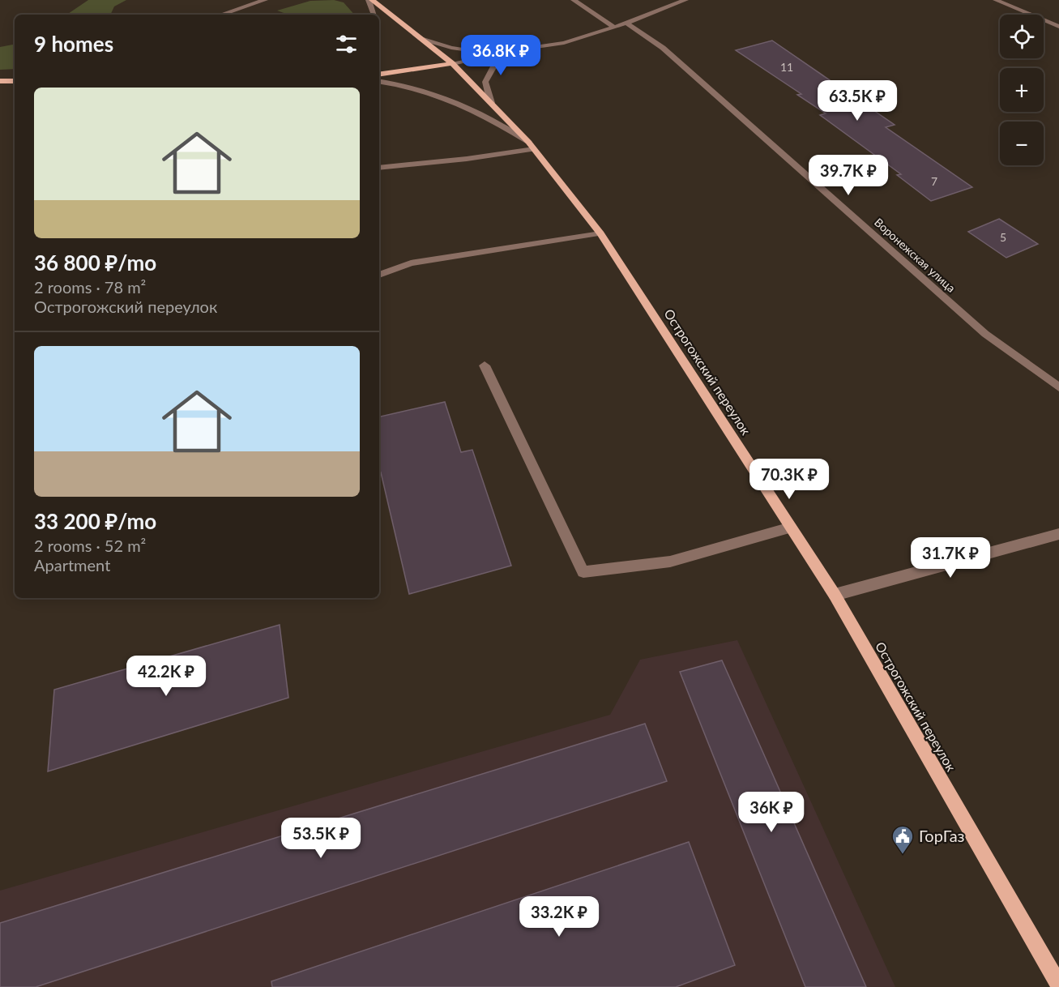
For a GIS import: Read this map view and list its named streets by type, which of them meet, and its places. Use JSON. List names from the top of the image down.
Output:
{
  "streets": {
    "main road": ["Острогожский переулок"],
    "street": ["Воронежская улица"]
  },
  "places": {
    "public building": ["ГорГаз"]
  },
  "house_numbers": ["11", "7", "5"],
  "page": {
    "map_buttons": ["+", "−"],
    "heading": "9 homes",
    "price": [
      "36.8K ₽",
      "63.5K ₽",
      "39.7K ₽",
      "70.3K ₽",
      "31.7K ₽",
      "42.2K ₽",
      "36K ₽",
      "53.5K ₽",
      "33.2K ₽"
    ],
    "list": [
      {
        "name": "36 800 ₽/mo",
        "note": "2 rooms · 78 m² · Острогожский переулок"
      },
      {
        "name": "33 200 ₽/mo",
        "note": "2 rooms · 52 m² · Apartment"
      }
    ]
  }
}
